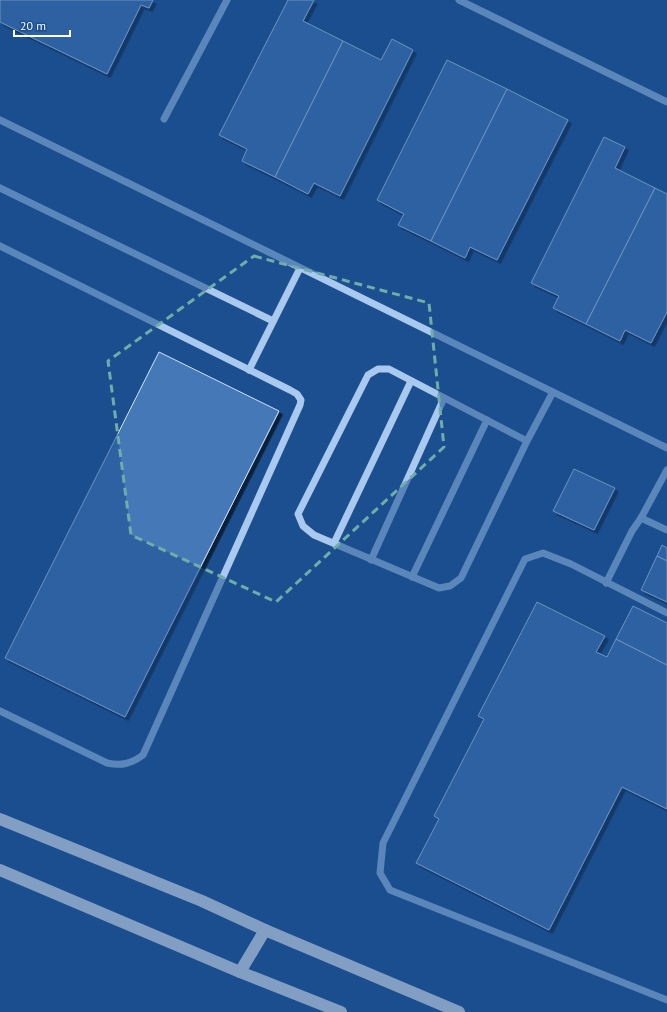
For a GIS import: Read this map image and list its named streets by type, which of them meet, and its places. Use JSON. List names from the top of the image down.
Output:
{
  "scale_bar": "20 m"
}
